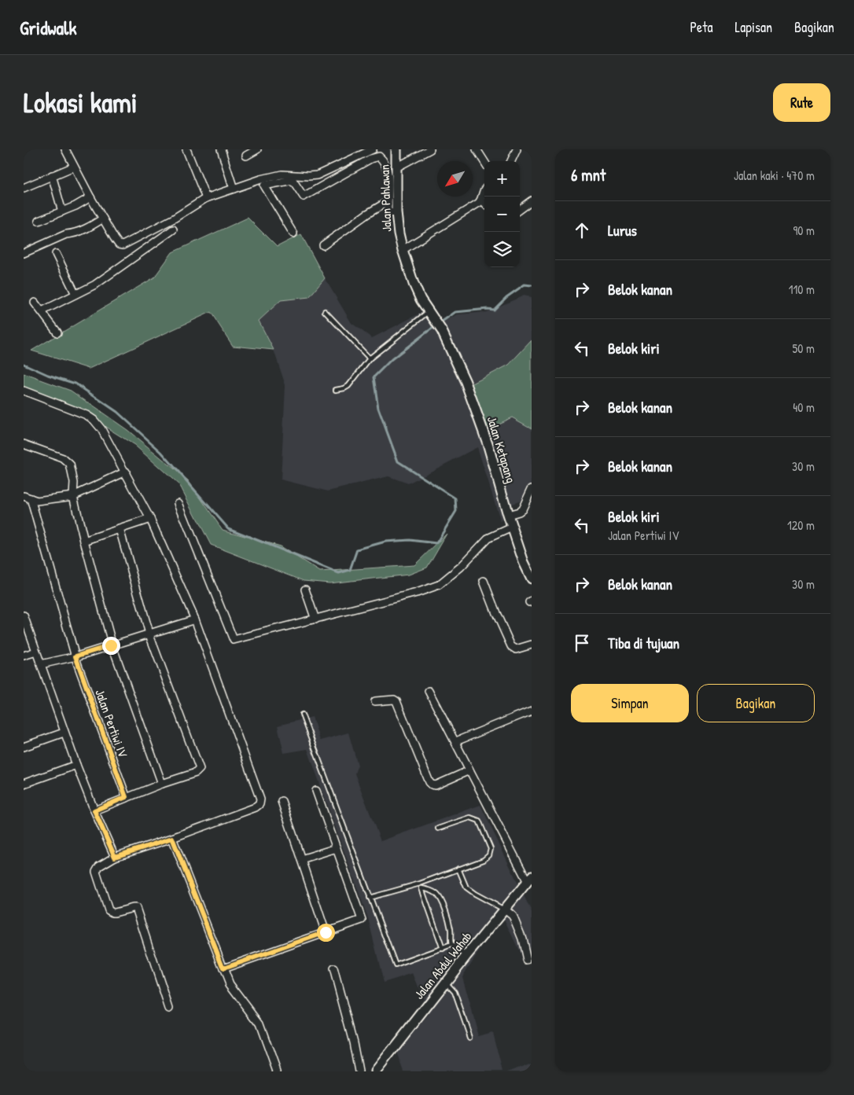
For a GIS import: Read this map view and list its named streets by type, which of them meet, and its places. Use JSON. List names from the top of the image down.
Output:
{
  "streets": {
    "street": [
      "Jalan Pahlawan",
      "Jalan Ketapang",
      "Jalan Pertiwi IV",
      "Jalan Abdul Wahab"
    ]
  },
  "crossings": [
    ["Jalan Pahlawan", "Jalan Ketapang"]
  ],
  "north": "bottom left",
  "page": {
    "header": "Gridwalk",
    "nav": ["Peta", "Lapisan", "Bagikan"],
    "buttons": [
      "Rute",
      ["Simpan", "Bagikan"]
    ],
    "title": "Lokasi kami",
    "heading": ["6 mnt", "Jalan kaki · 470 m"],
    "map_buttons": ["+", "−"],
    "list": [
      ["Lurus", "90 m"],
      ["Belok kanan", "110 m"],
      ["Belok kiri", "50 m"],
      ["Belok kanan", "40 m"],
      ["Belok kanan", "30 m"],
      ["Belok kiri", "Jalan Pertiwi IV", "120 m"],
      ["Belok kanan", "30 m"],
      "Tiba di tujuan"
    ]
  }
}
